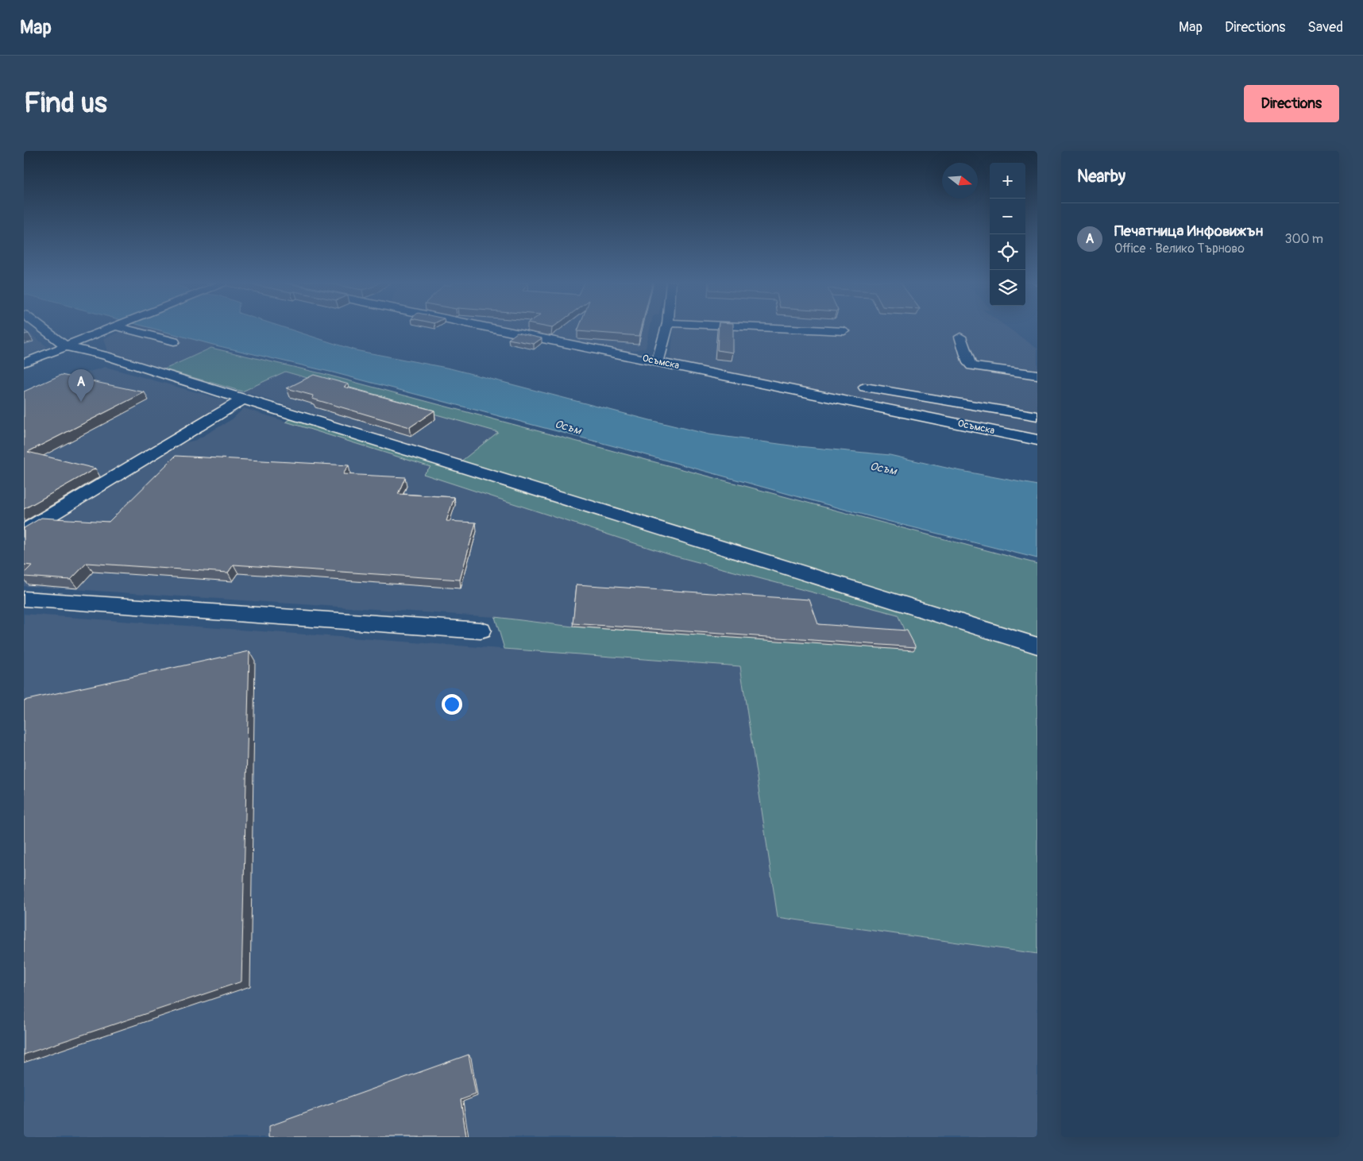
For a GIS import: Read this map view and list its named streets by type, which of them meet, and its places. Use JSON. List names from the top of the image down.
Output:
{
  "streets": {
    "street": ["Осъмска"]
  },
  "water": ["Осъм"],
  "north": "right",
  "page": {
    "header": "Map",
    "nav": ["Map", "Directions", "Saved"],
    "buttons": "Directions",
    "title": "Find us",
    "heading": "Nearby",
    "map_buttons": ["+", "−"],
    "list": [
      {
        "mark": "A",
        "name": "Печатница Инфовижън",
        "note": "Office · Велико Търново",
        "value": "300 m"
      }
    ],
    "pins": "A"
  }
}
